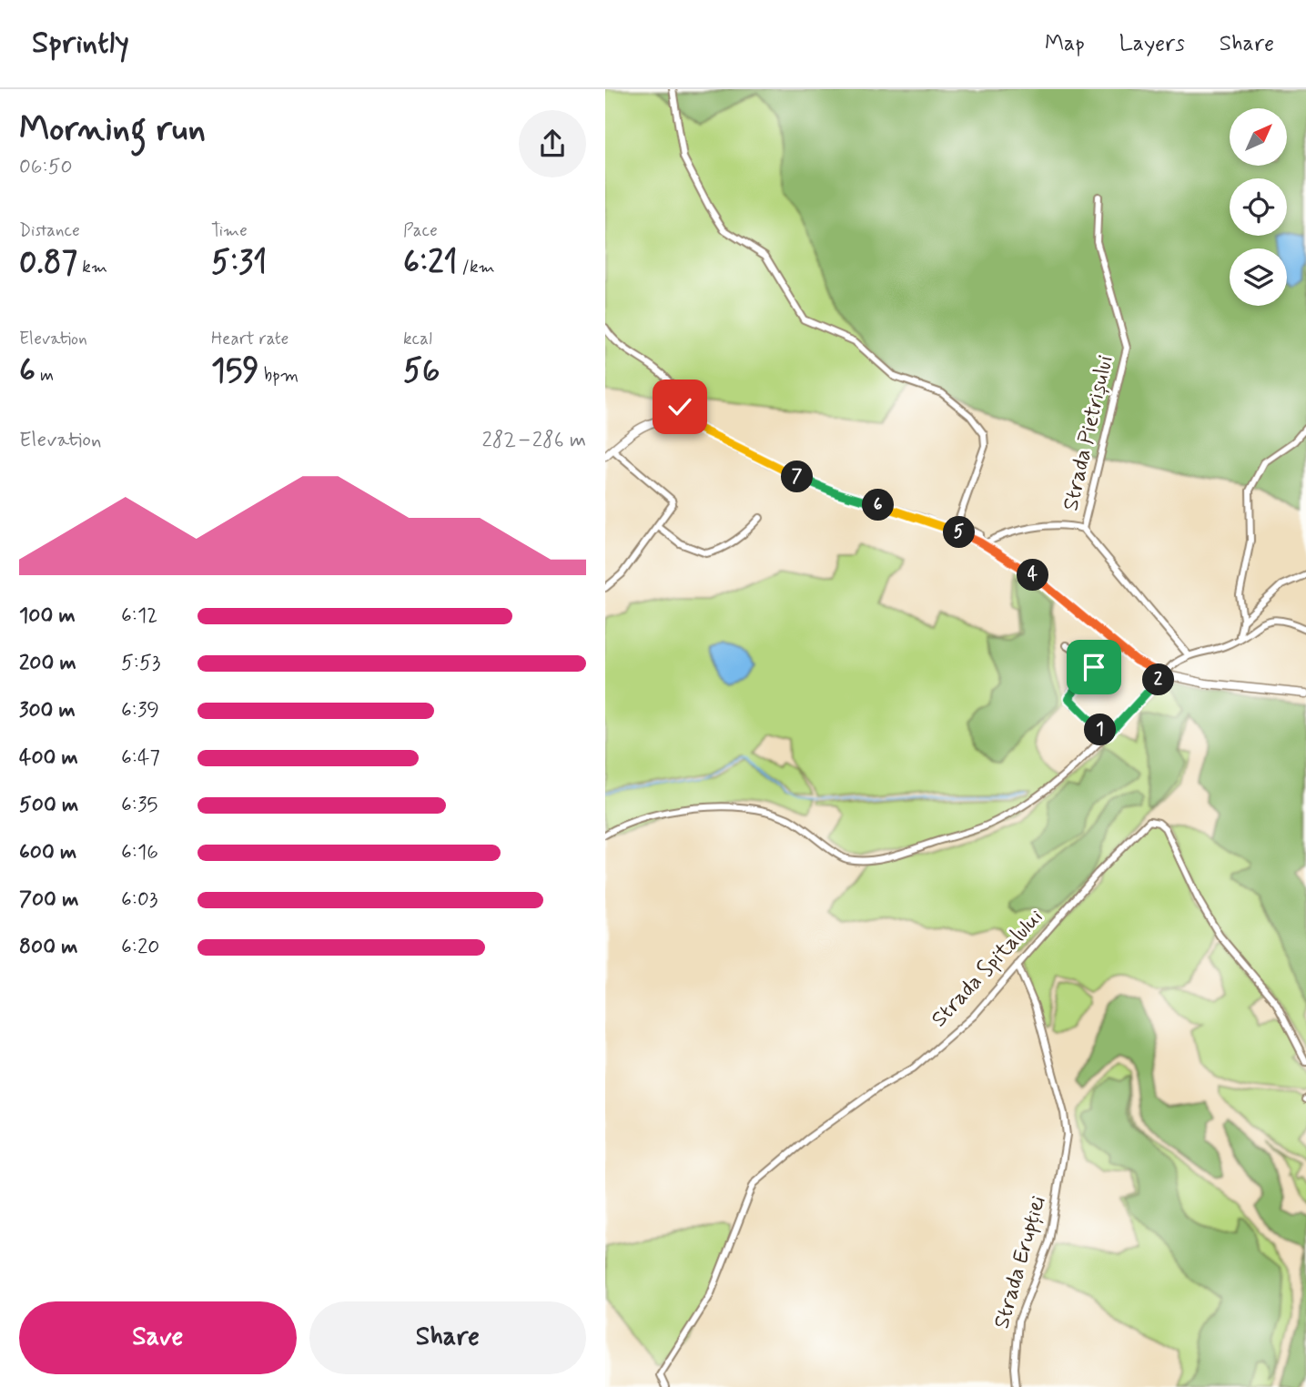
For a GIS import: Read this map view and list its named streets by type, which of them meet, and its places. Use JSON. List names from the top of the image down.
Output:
{
  "streets": {
    "street": ["Strada Pietrișului", "Strada Spitalului", "Strada Erupției"]
  },
  "crossings": [
    ["Strada Spitalului", "Strada Erupției"]
  ],
  "north": "top right",
  "page": {
    "header": "Sprintly",
    "nav": ["Map", "Layers", "Share"],
    "heading": ["Morning run", "06:50"],
    "stats": [
      ["Distance", "0.87 km"],
      ["Time", "5:31"],
      ["Pace", "6:21 /km"],
      ["Elevation", "6 m"],
      ["Heart rate", "159 bpm"],
      ["kcal", "56"]
    ],
    "chart": ["Elevation", "282–286 m"],
    "pins": [
      "7",
      "6",
      "5",
      "4",
      "2",
      "1"
    ],
    "list": [
      {
        "name": "100 m",
        "note": "6:12"
      },
      {
        "name": "200 m",
        "note": "5:53"
      },
      {
        "name": "300 m",
        "note": "6:39"
      },
      {
        "name": "400 m",
        "note": "6:47"
      },
      {
        "name": "500 m",
        "note": "6:35"
      },
      {
        "name": "600 m",
        "note": "6:16"
      },
      {
        "name": "700 m",
        "note": "6:03"
      },
      {
        "name": "800 m",
        "note": "6:20"
      }
    ],
    "buttons": ["Save", "Share"]
  }
}
